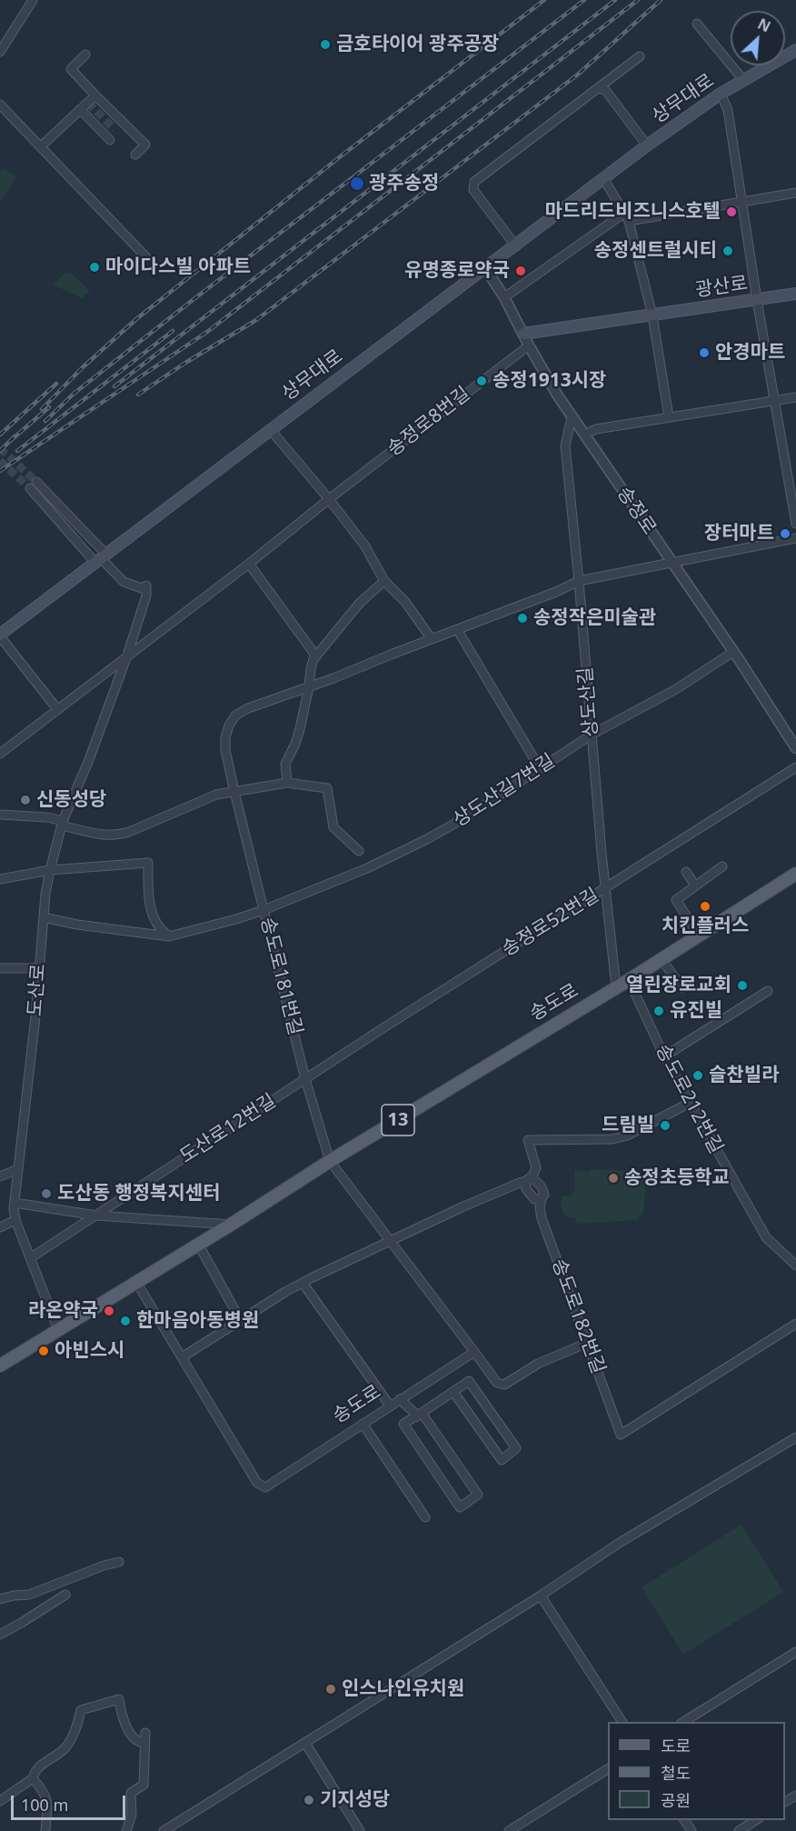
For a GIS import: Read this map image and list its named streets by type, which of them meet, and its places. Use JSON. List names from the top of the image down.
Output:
{
  "streets": {
    "main road": [
      "상무대로",
      "광산로",
      "송도로",
      "13"
    ],
    "street": [
      "송정로8번길",
      "송정로",
      "상도산길",
      "상도산길7번길",
      "송정로52번길",
      "송도로181번길",
      "도산로",
      "송도로212번길",
      "도산로12번길",
      "송도로182번길"
    ]
  },
  "crossings": [
    ["상무대로", "송정로"],
    ["상무대로", "도산로"],
    ["광산로", "송정로"],
    ["송정로8번길", "송정로"],
    ["송정로8번길", "도산로"],
    ["송정로", "상도산길"],
    ["송정로", "상도산길7번길"],
    ["상도산길", "상도산길7번길"],
    ["상도산길", "송정로52번길"],
    ["상도산길", "송도로"],
    ["상도산길7번길", "송도로181번길"],
    ["송정로52번길", "송도로181번길"],
    ["송정로52번길", "도산로12번길"],
    ["송도로181번길", "송도로"],
    ["송도로181번길", "도산로12번길"],
    ["도산로", "송도로"],
    ["도산로", "도산로12번길"],
    ["송도로", "송도로212번길"]
  ],
  "places": [
    "금호타이어 광주공장",
    "광주송정",
    "마드리드비즈니스호텔",
    "송정센트럴시티",
    "마이다스빌 아파트",
    "유명종로약국",
    "안경마트",
    "송정1913시장",
    "장터마트",
    "송정작은미술관",
    "신동성당",
    "치킨플러스",
    "열린장로교회",
    "유진빌",
    "슬찬빌라",
    "드림빌",
    "송정초등학교",
    "도산동 행정복지센터",
    "라온약국",
    "한마음아동병원",
    "아빈스시",
    "인스나인유치원",
    "기지성당"
  ],
  "legend": ["도로", "철도", "공원"],
  "scale_bar": "100 m",
  "north": "top right"
}
